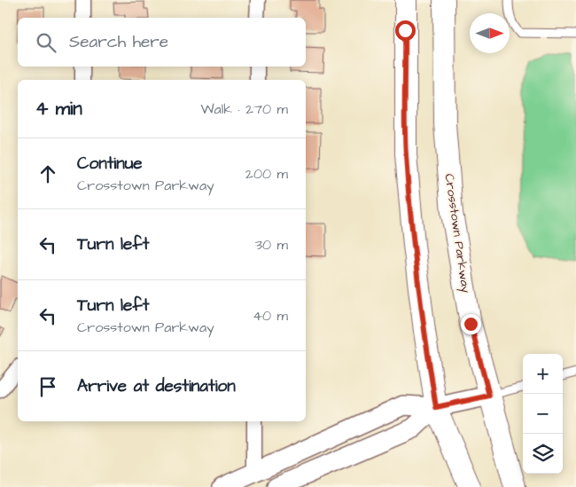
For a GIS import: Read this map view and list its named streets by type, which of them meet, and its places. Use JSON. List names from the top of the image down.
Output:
{
  "streets": {
    "main road": ["Crosstown Parkway"]
  },
  "north": "right",
  "page": {
    "search": "Search here",
    "heading": ["4 min", "Walk · 270 m"],
    "list": [
      ["Continue", "Crosstown Parkway", "200 m"],
      ["Turn left", "30 m"],
      ["Turn left", "Crosstown Parkway", "40 m"],
      "Arrive at destination"
    ],
    "map_buttons": ["+", "−"]
  }
}
